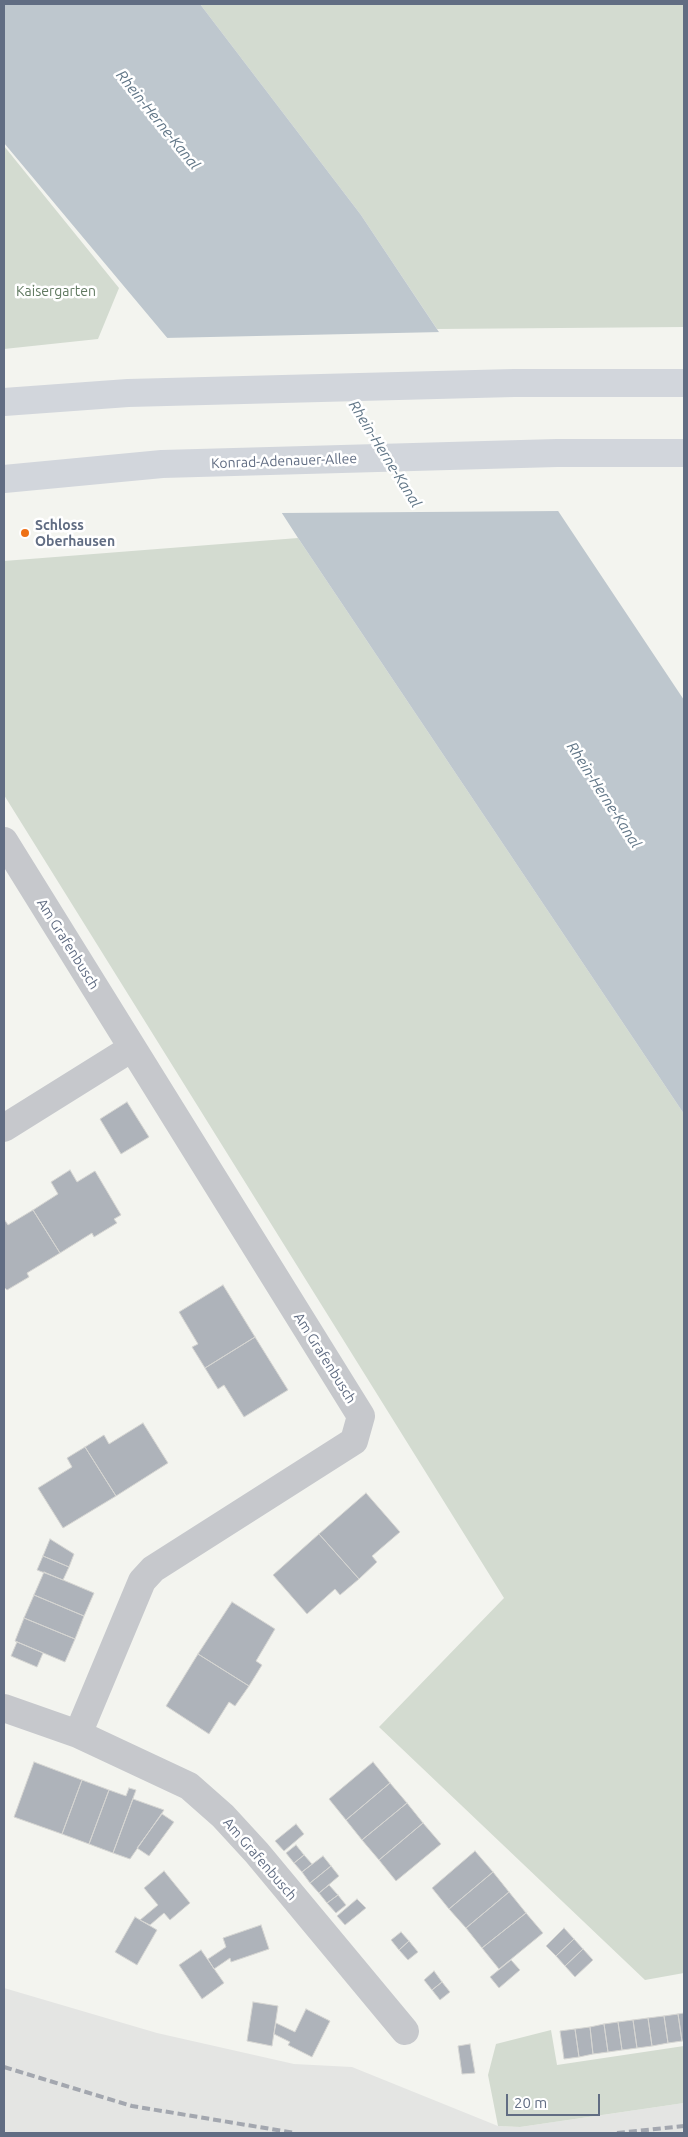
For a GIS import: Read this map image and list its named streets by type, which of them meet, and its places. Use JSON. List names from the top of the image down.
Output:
{
  "streets": {
    "main road": ["Konrad-Adenauer-Allee"],
    "street": ["Am Grafenbusch"]
  },
  "water": ["Rhein-Herne-Kanal"],
  "parks": ["Kaisergarten"],
  "places": ["Schloss Oberhausen"],
  "scale_bar": "20 m"
}
